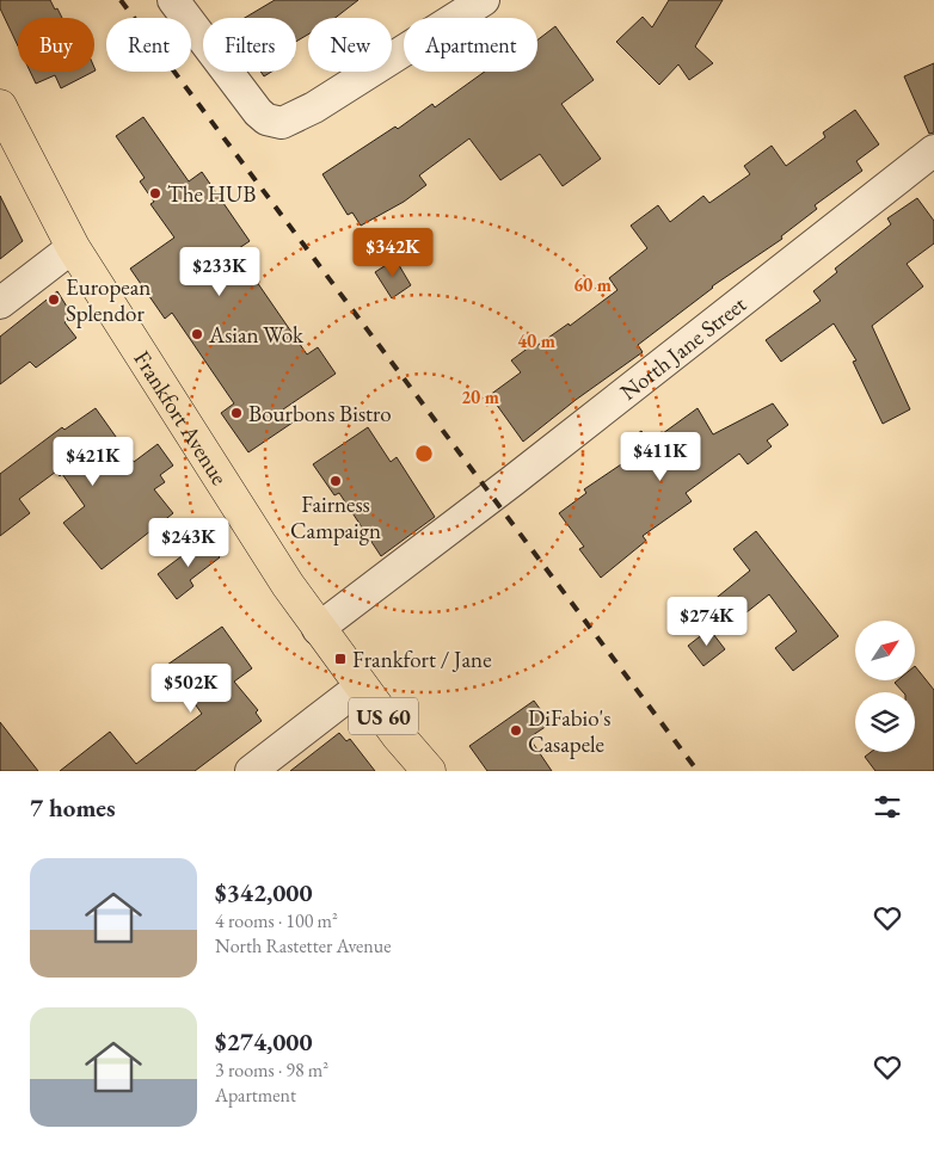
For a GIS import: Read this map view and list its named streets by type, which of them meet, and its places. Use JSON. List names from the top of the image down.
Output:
{
  "streets": {
    "main road": ["Frankfort Avenue", "US 60"],
    "street": ["North Jane Street"]
  },
  "crossings": [
    ["North Jane Street", "Frankfort Avenue"]
  ],
  "places": {
    "other": [
      "The HUB",
      "European Splendor",
      "Asian Wok",
      "Bourbons Bistro",
      "Fairness Campaign",
      "DiFabio's Casapele"
    ],
    "transit": ["Frankfort / Jane"]
  },
  "north": "top right",
  "page": {
    "chip": [
      "Buy",
      "Rent",
      "Filters",
      "New",
      "Apartment"
    ],
    "price": [
      "$342K",
      "$233K",
      "$411K",
      "$421K",
      "$243K",
      "$274K",
      "$502K"
    ],
    "heading": "7 homes",
    "list": [
      {
        "name": "$342,000",
        "note": "4 rooms · 100 m² · North Rastetter Avenue"
      },
      {
        "name": "$274,000",
        "note": "3 rooms · 98 m² · Apartment"
      }
    ]
  },
  "rings": ["60 m", "40 m", "20 m"]
}
